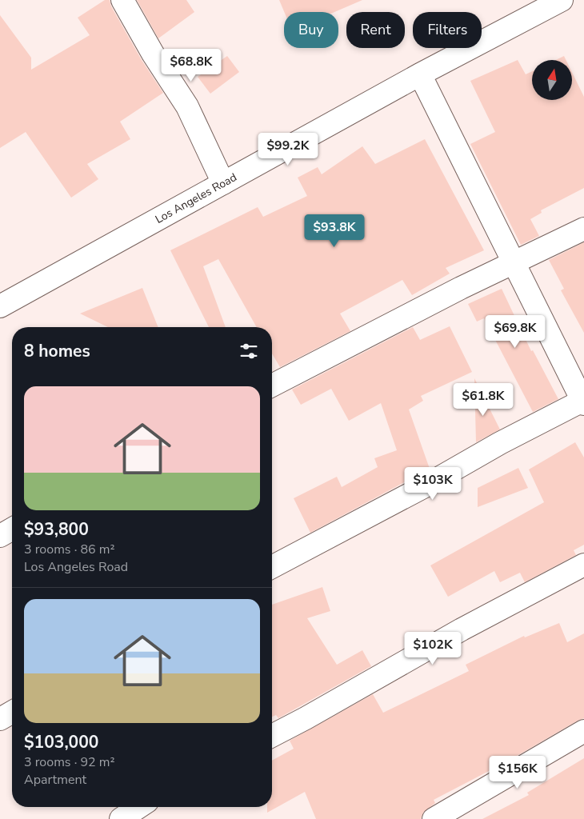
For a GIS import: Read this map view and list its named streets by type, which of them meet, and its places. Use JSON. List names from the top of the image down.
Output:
{
  "streets": {
    "street": ["Los Angeles Road"]
  },
  "north": "top",
  "page": {
    "chip": ["Buy", "Rent", "Filters"],
    "price": [
      "$68.8K",
      "$99.2K",
      "$93.8K",
      "$69.8K",
      "$61.8K",
      "$103K",
      "$102K",
      "$156K"
    ],
    "heading": "8 homes",
    "list": [
      {
        "name": "$93,800",
        "note": "3 rooms · 86 m² · Los Angeles Road"
      },
      {
        "name": "$103,000",
        "note": "3 rooms · 92 m² · Apartment"
      }
    ]
  }
}
